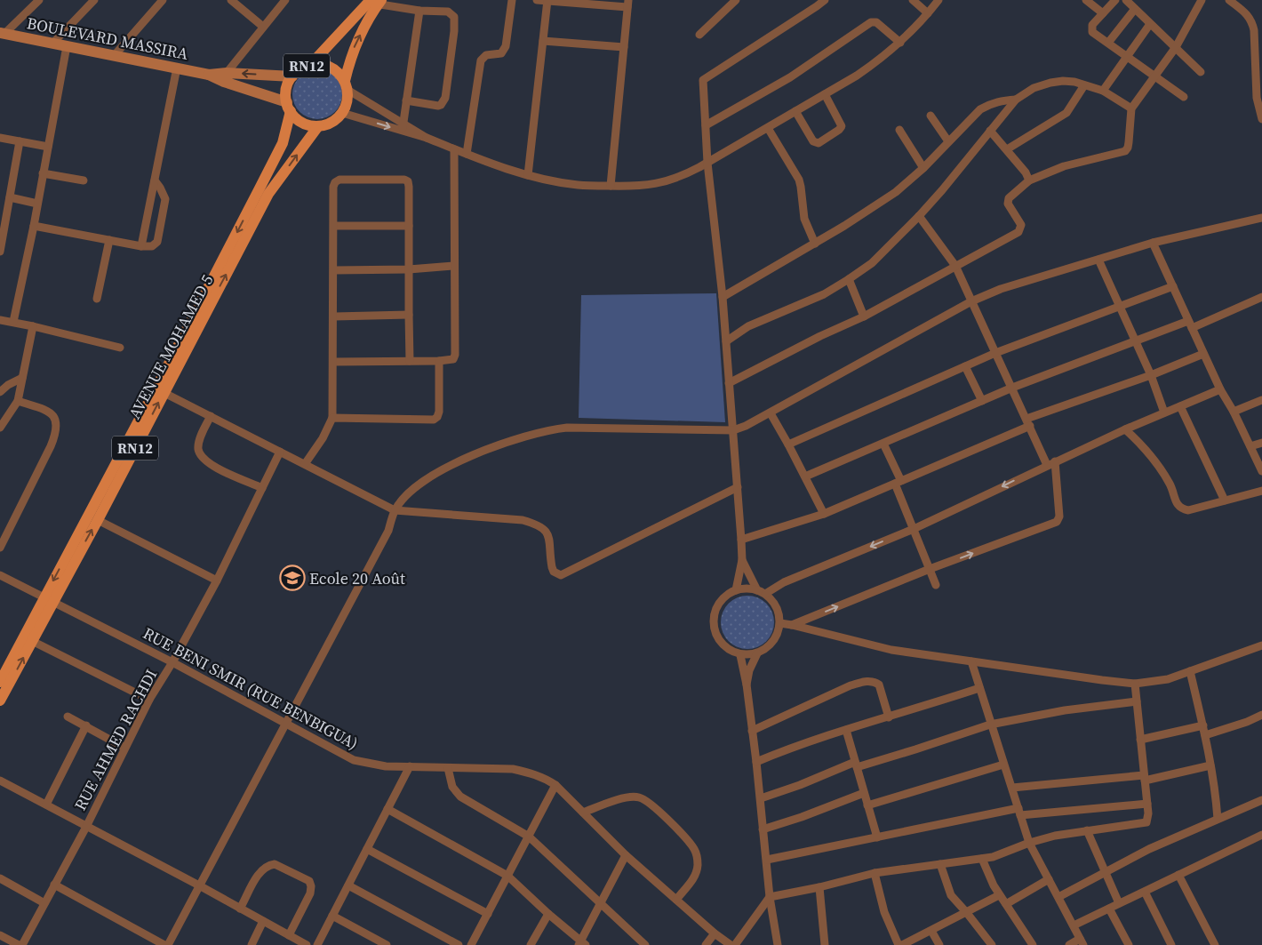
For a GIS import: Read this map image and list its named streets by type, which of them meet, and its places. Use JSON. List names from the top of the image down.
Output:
{
  "streets": {
    "main road": ["BOULEVARD MASSIRA", "RN12", "AVENUE MOHAMED 5"],
    "street": ["RUE BENI SMIR (RUE BENBIGUA)", "RUE AHMED RACHDI"]
  },
  "crossings": [
    ["RN12", "AVENUE MOHAMED 5"],
    ["AVENUE MOHAMED 5", "RUE BENI SMIR (RUE BENBIGUA)"],
    ["RUE BENI SMIR (RUE BENBIGUA)", "RUE AHMED RACHDI"]
  ],
  "places": {
    "school or university": ["Ecole 20 Août"]
  }
}
